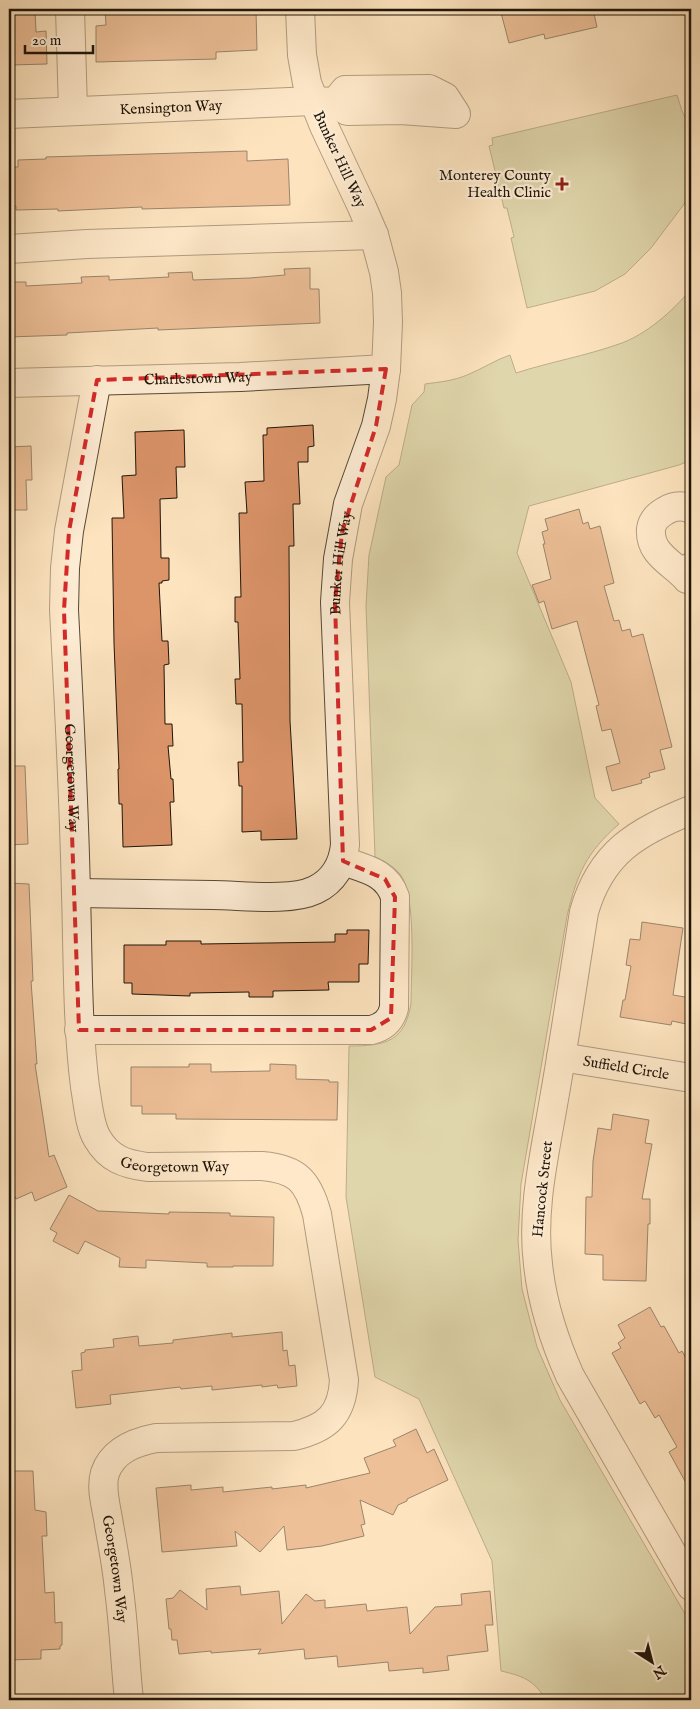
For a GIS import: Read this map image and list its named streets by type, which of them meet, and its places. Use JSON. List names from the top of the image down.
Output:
{
  "streets": {
    "street": [
      "Kensington Way",
      "Bunker Hill Way",
      "Charlestown Way",
      "Georgetown Way",
      "Suffield Circle",
      "Hancock Street"
    ]
  },
  "crossings": [
    ["Kensington Way", "Bunker Hill Way"],
    ["Bunker Hill Way", "Charlestown Way"],
    ["Bunker Hill Way", "Georgetown Way"],
    ["Charlestown Way", "Georgetown Way"],
    ["Suffield Circle", "Hancock Street"]
  ],
  "places": {
    "health": ["Monterey County Health Clinic"]
  },
  "scale_bar": "20 m",
  "north": "bottom right"
}
